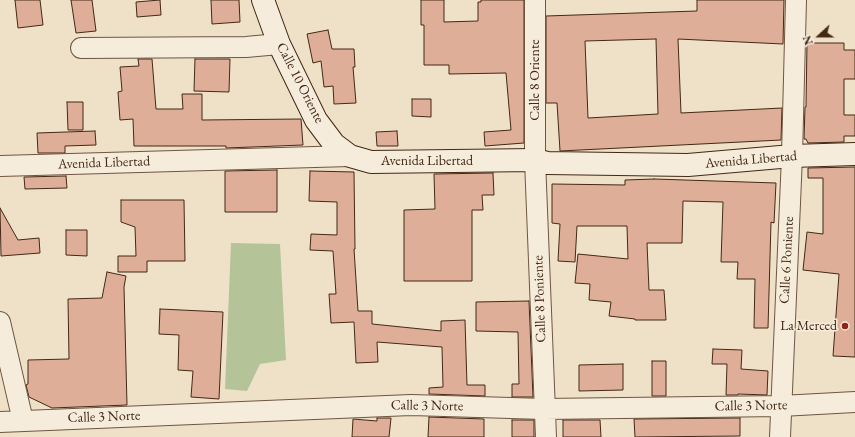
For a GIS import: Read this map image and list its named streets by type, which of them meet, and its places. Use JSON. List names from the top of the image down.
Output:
{
  "streets": {
    "main road": ["Calle 10 Oriente", "Avenida Libertad"],
    "street": [
      "Calle 8 Oriente",
      "Calle 6 Poniente",
      "Calle 8 Poniente",
      "Calle 3 Norte"
    ]
  },
  "crossings": [
    ["Calle 8 Oriente", "Avenida Libertad"],
    ["Calle 8 Oriente", "Calle 8 Poniente"],
    ["Calle 10 Oriente", "Avenida Libertad"],
    ["Avenida Libertad", "Calle 6 Poniente"],
    ["Avenida Libertad", "Calle 8 Poniente"],
    ["Calle 6 Poniente", "Calle 3 Norte"],
    ["Calle 8 Poniente", "Calle 3 Norte"]
  ],
  "places": ["La Merced"],
  "north": "left"
}
